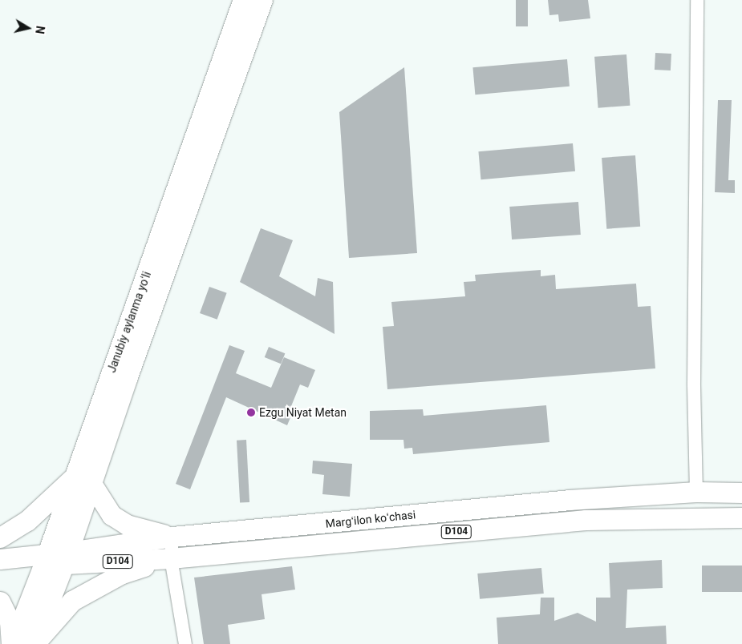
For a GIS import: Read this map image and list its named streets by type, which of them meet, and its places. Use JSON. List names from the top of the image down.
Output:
{
  "streets": {
    "highway": ["Janubiy aylanma yoʻli"],
    "main road": ["Margʻilon koʻchasi", "D104"]
  },
  "crossings": [
    ["Janubiy aylanma yoʻli", "Margʻilon koʻchasi"]
  ],
  "places": ["Ezgu Niyat Metan"],
  "north": "right"
}
